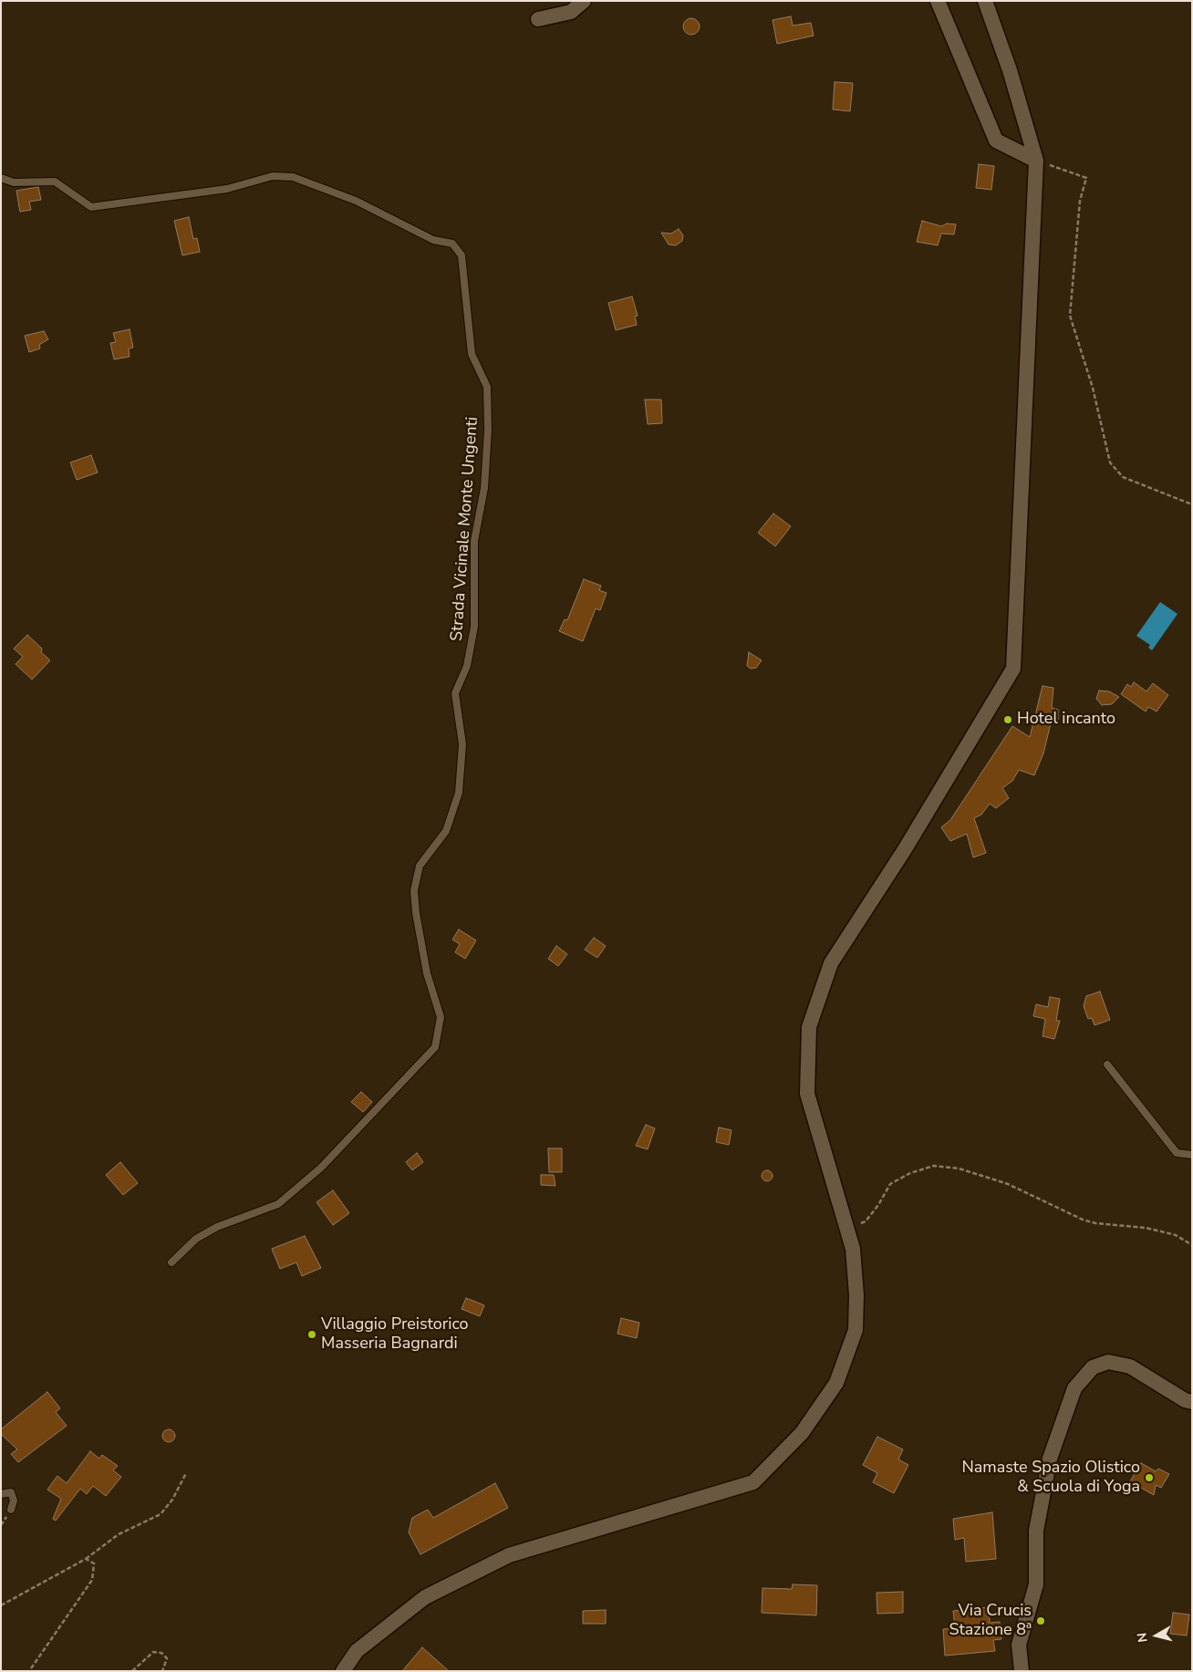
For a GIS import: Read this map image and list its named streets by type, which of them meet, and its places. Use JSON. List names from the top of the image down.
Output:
{
  "streets": {
    "lane": ["Strada Vicinale Monte Ungenti"]
  },
  "places": [
    "Hotel incanto",
    "Villaggio Preistorico Masseria Bagnardi",
    "Namaste Spazio Olistico & Scuola di Yoga",
    "Via Crucis Stazione 8ª"
  ],
  "north": "left"
}
